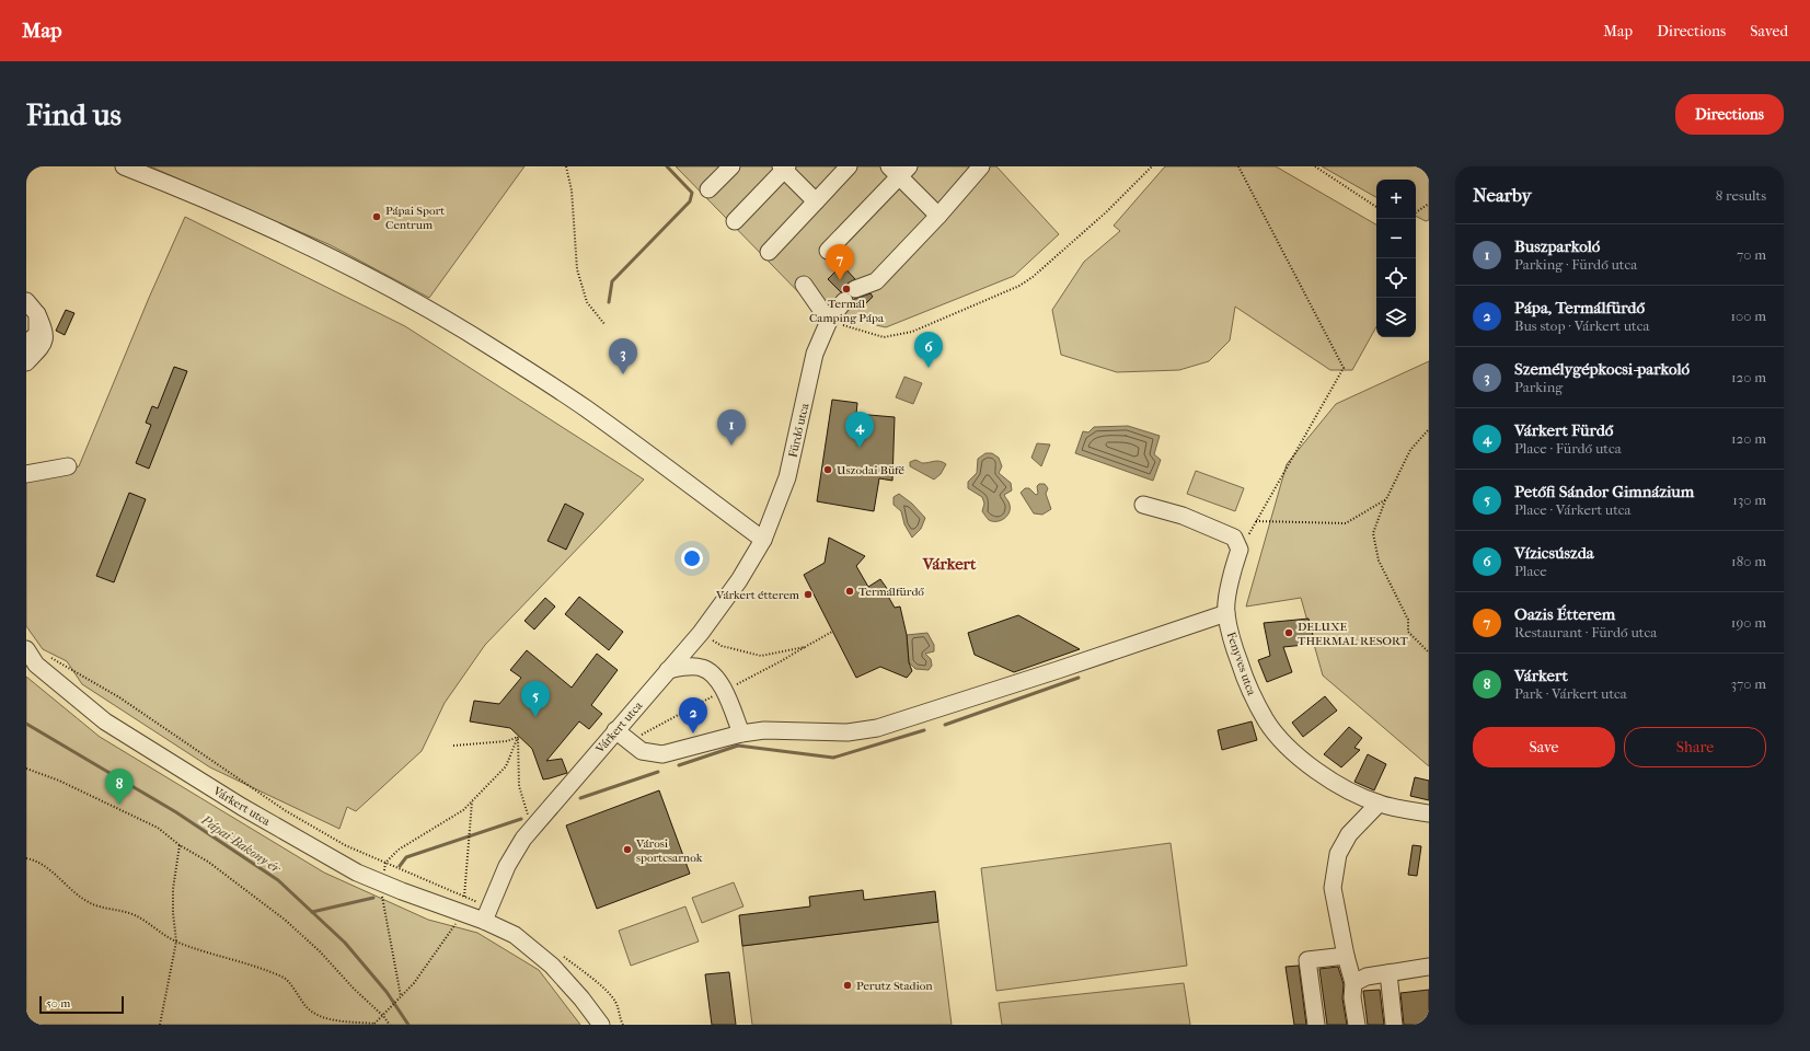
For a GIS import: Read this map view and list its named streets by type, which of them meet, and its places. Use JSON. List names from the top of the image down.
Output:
{
  "streets": {
    "street": ["Fürdő utca", "Fenyves utca", "Várkert utca"]
  },
  "crossings": [
    ["Fürdő utca", "Várkert utca"]
  ],
  "districts": ["Várkert"],
  "water": ["Pápai-Bakony-ér"],
  "places": [
    "Pápai Sport Centrum",
    "Termál Camping Pápa",
    "Uszodai Büfé",
    "Termálfürdő",
    "Várkert étterem",
    "DELUXE THERMAL RESORT",
    "Városi sportcsarnok",
    "Perutz Stadion"
  ],
  "scale_bar": "50 m",
  "page": {
    "header": "Map",
    "nav": ["Map", "Directions", "Saved"],
    "buttons": [
      "Directions",
      ["Save", "Share"]
    ],
    "title": "Find us",
    "heading": ["Nearby", "8 results"],
    "map_buttons": ["+", "−"],
    "list": [
      {
        "mark": "1",
        "name": "Buszparkoló",
        "note": "Parking · Fürdő utca",
        "value": "70 m"
      },
      {
        "mark": "2",
        "name": "Pápa, Termálfürdő",
        "note": "Bus stop · Várkert utca",
        "value": "100 m"
      },
      {
        "mark": "3",
        "name": "Személygépkocsi-parkoló",
        "note": "Parking",
        "value": "120 m"
      },
      {
        "mark": "4",
        "name": "Várkert Fürdő",
        "note": "Place · Fürdő utca",
        "value": "120 m"
      },
      {
        "mark": "5",
        "name": "Petőfi Sándor Gimnázium",
        "note": "Place · Várkert utca",
        "value": "130 m"
      },
      {
        "mark": "6",
        "name": "Vízicsúszda",
        "note": "Place",
        "value": "180 m"
      },
      {
        "mark": "7",
        "name": "Oazis Étterem",
        "note": "Restaurant · Fürdő utca",
        "value": "190 m"
      },
      {
        "mark": "8",
        "name": "Várkert",
        "note": "Park · Várkert utca",
        "value": "370 m"
      }
    ],
    "pins": [
      "7",
      "6",
      "3",
      "1",
      "4",
      "5",
      "2",
      "8"
    ],
    "scale": "50 m"
  }
}
